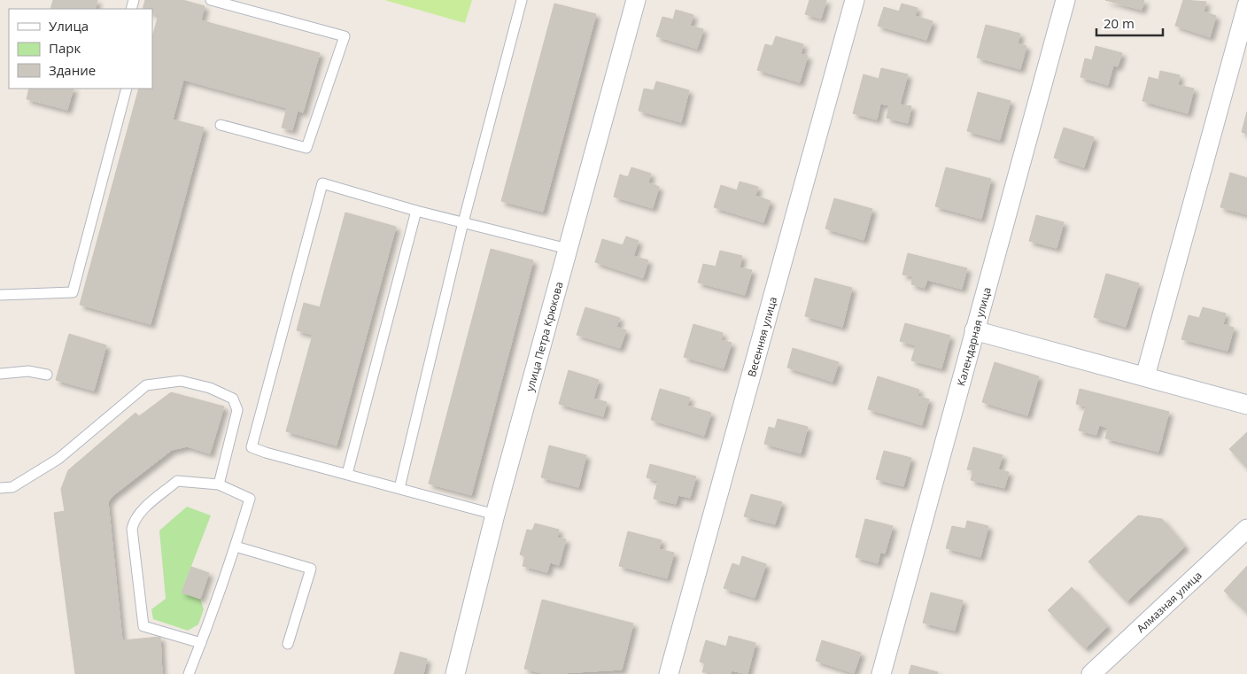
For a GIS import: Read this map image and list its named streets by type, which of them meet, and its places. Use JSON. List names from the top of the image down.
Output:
{
  "streets": {
    "street": [
      "улица Петра Крюкова",
      "Весенняя улица",
      "Календарная улица",
      "Алмазная улица"
    ]
  },
  "legend": ["Улица", "Парк", "Здание"],
  "scale_bar": "20 m"
}
